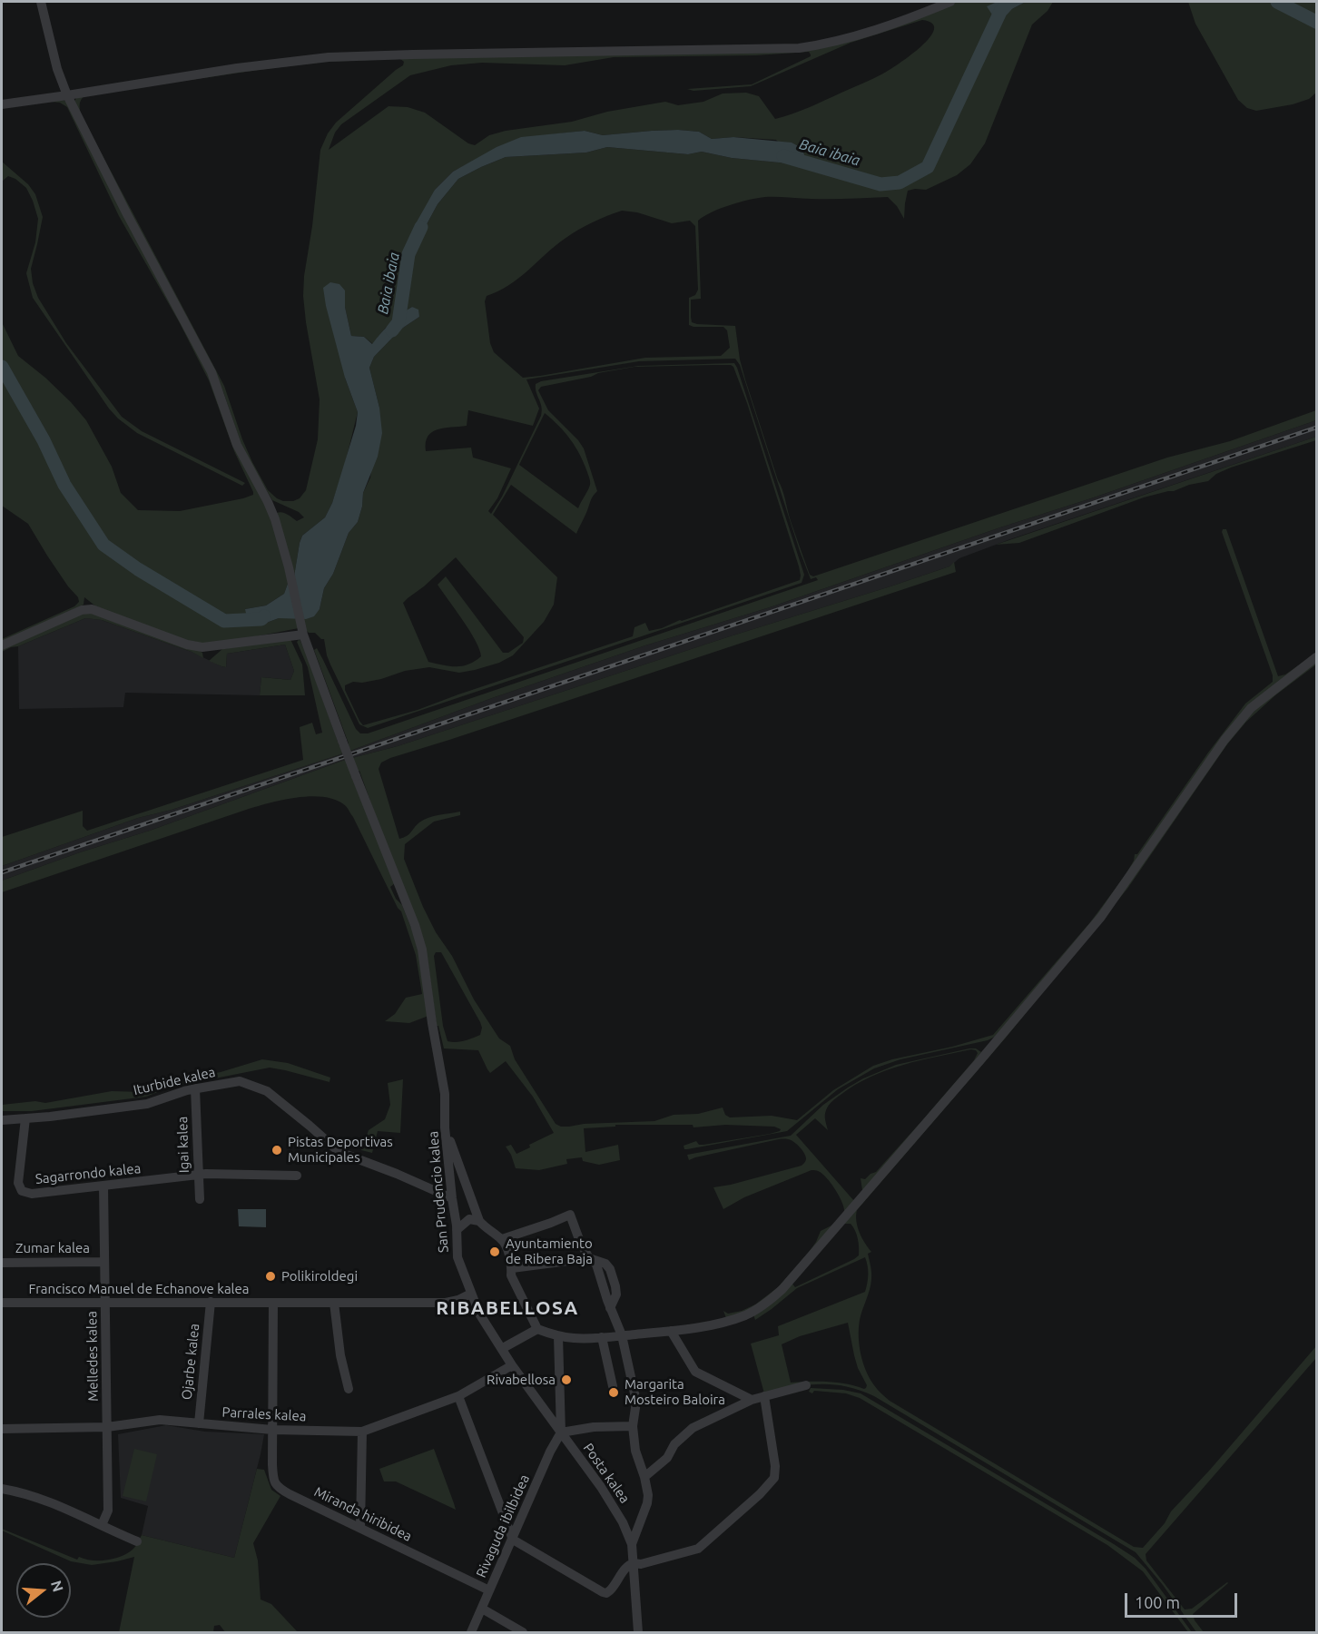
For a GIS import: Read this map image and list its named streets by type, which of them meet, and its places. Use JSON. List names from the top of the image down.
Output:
{
  "streets": {
    "street": [
      "Iturbide kalea",
      "Igai kalea",
      "Sagarrondo kalea",
      "San Prudencio kalea",
      "Zumar kalea",
      "Francisco Manuel de Echanove kalea",
      "Melledes kalea",
      "Ojarbe kalea",
      "Parrales kalea",
      "Posta kalea",
      "Miranda hiribidea",
      "Rivaguda ibilbidea"
    ]
  },
  "crossings": [
    ["Iturbide kalea", "Igai kalea"],
    ["Iturbide kalea", "Sagarrondo kalea"],
    ["Iturbide kalea", "San Prudencio kalea"],
    ["Igai kalea", "Sagarrondo kalea"],
    ["Sagarrondo kalea", "Melledes kalea"],
    ["San Prudencio kalea", "Francisco Manuel de Echanove kalea"],
    ["San Prudencio kalea", "Posta kalea"],
    ["Zumar kalea", "Melledes kalea"],
    ["Francisco Manuel de Echanove kalea", "Melledes kalea"],
    ["Francisco Manuel de Echanove kalea", "Ojarbe kalea"],
    ["Francisco Manuel de Echanove kalea", "Miranda hiribidea"],
    ["Melledes kalea", "Parrales kalea"],
    ["Ojarbe kalea", "Parrales kalea"],
    ["Parrales kalea", "Posta kalea"],
    ["Parrales kalea", "Miranda hiribidea"],
    ["Posta kalea", "Rivaguda ibilbidea"],
    ["Miranda hiribidea", "Rivaguda ibilbidea"]
  ],
  "districts": ["RIBABELLOSA"],
  "water": ["Baia ibaia"],
  "places": [
    "Pistas Deportivas Municipales",
    "Ayuntamiento de Ribera Baja",
    "Polikiroldegi",
    "Rivabellosa",
    "Margarita Mosteiro Baloira"
  ],
  "scale_bar": "100 m",
  "north": "right"
}
